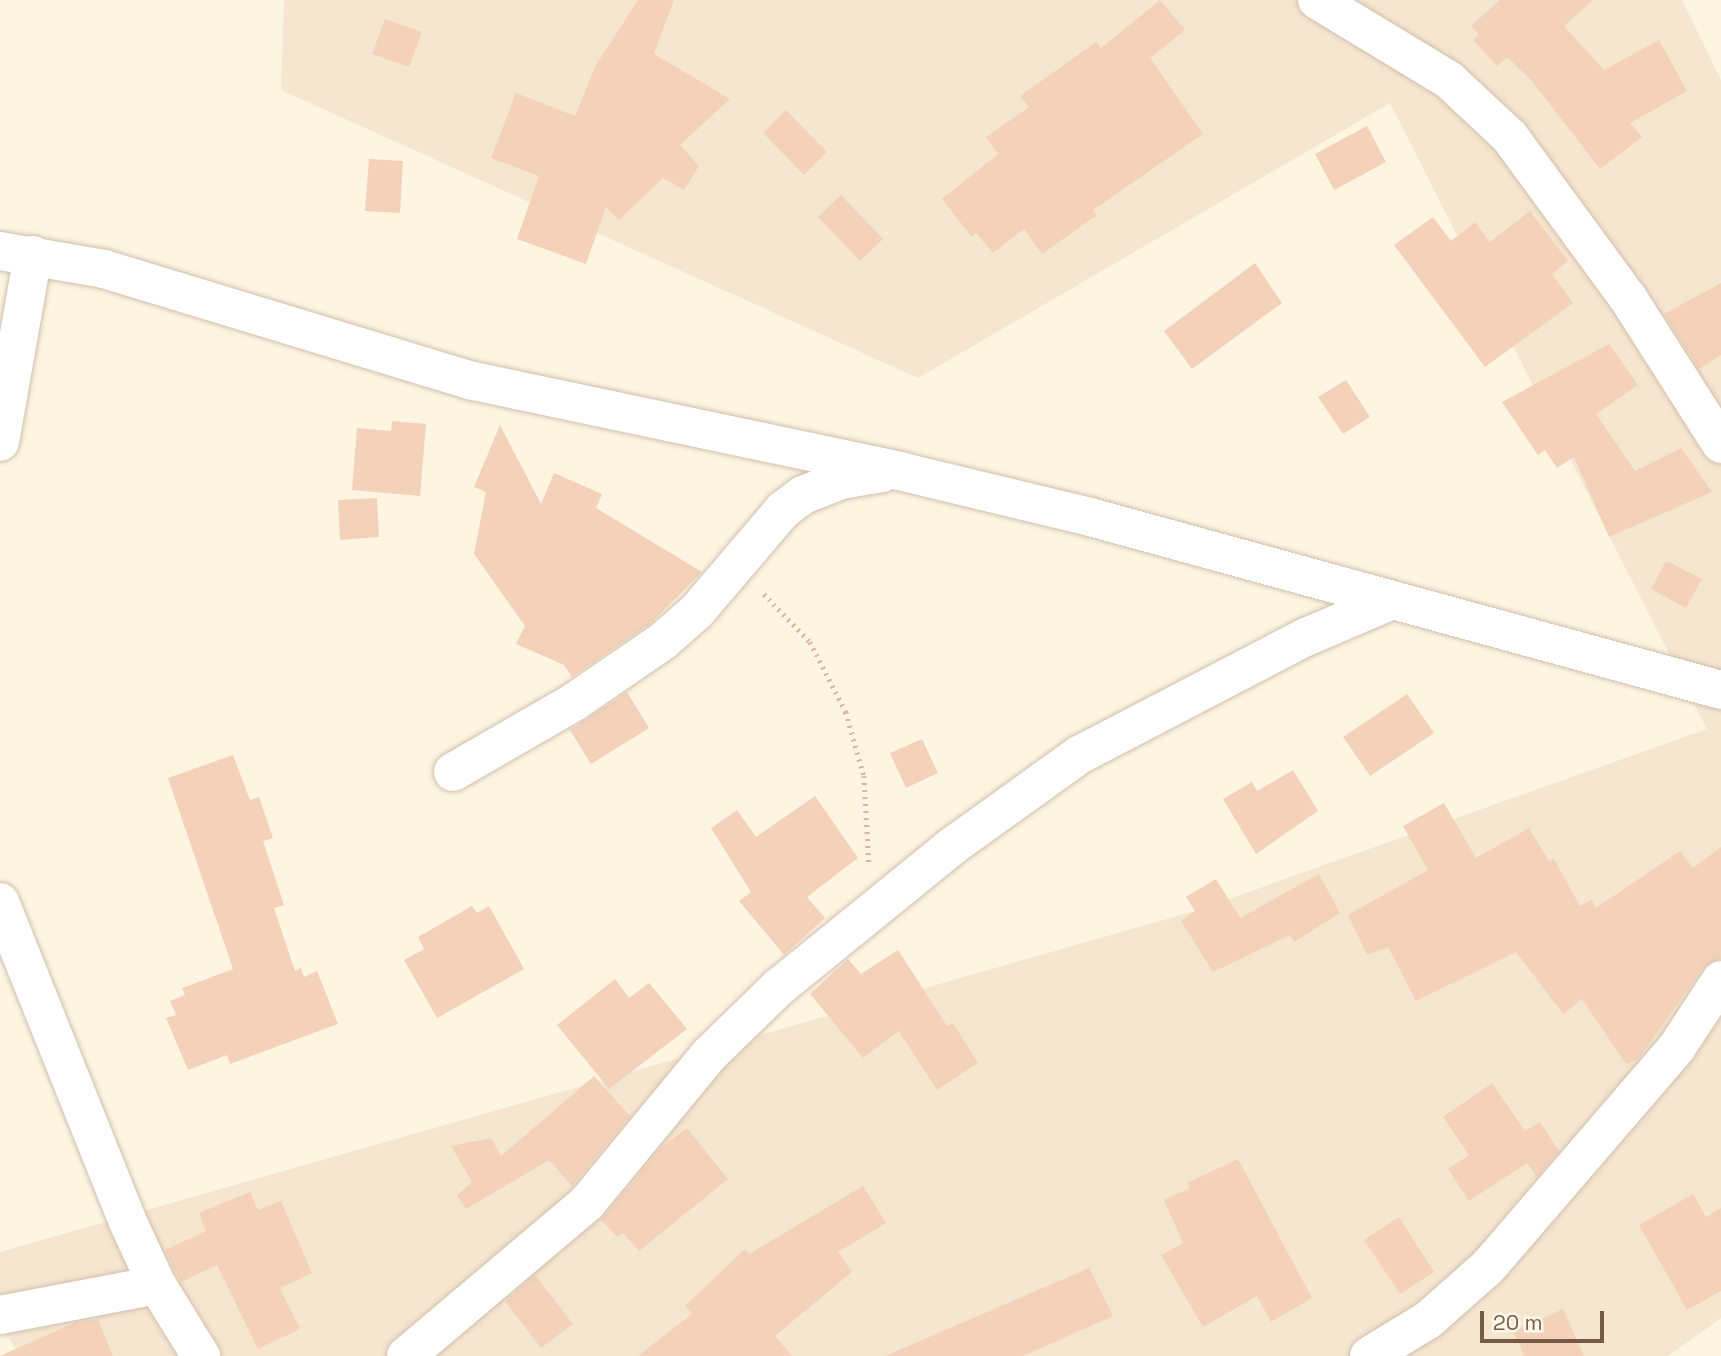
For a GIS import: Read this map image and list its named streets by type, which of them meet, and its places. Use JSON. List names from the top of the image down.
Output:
{
  "scale_bar": "20 m"
}
